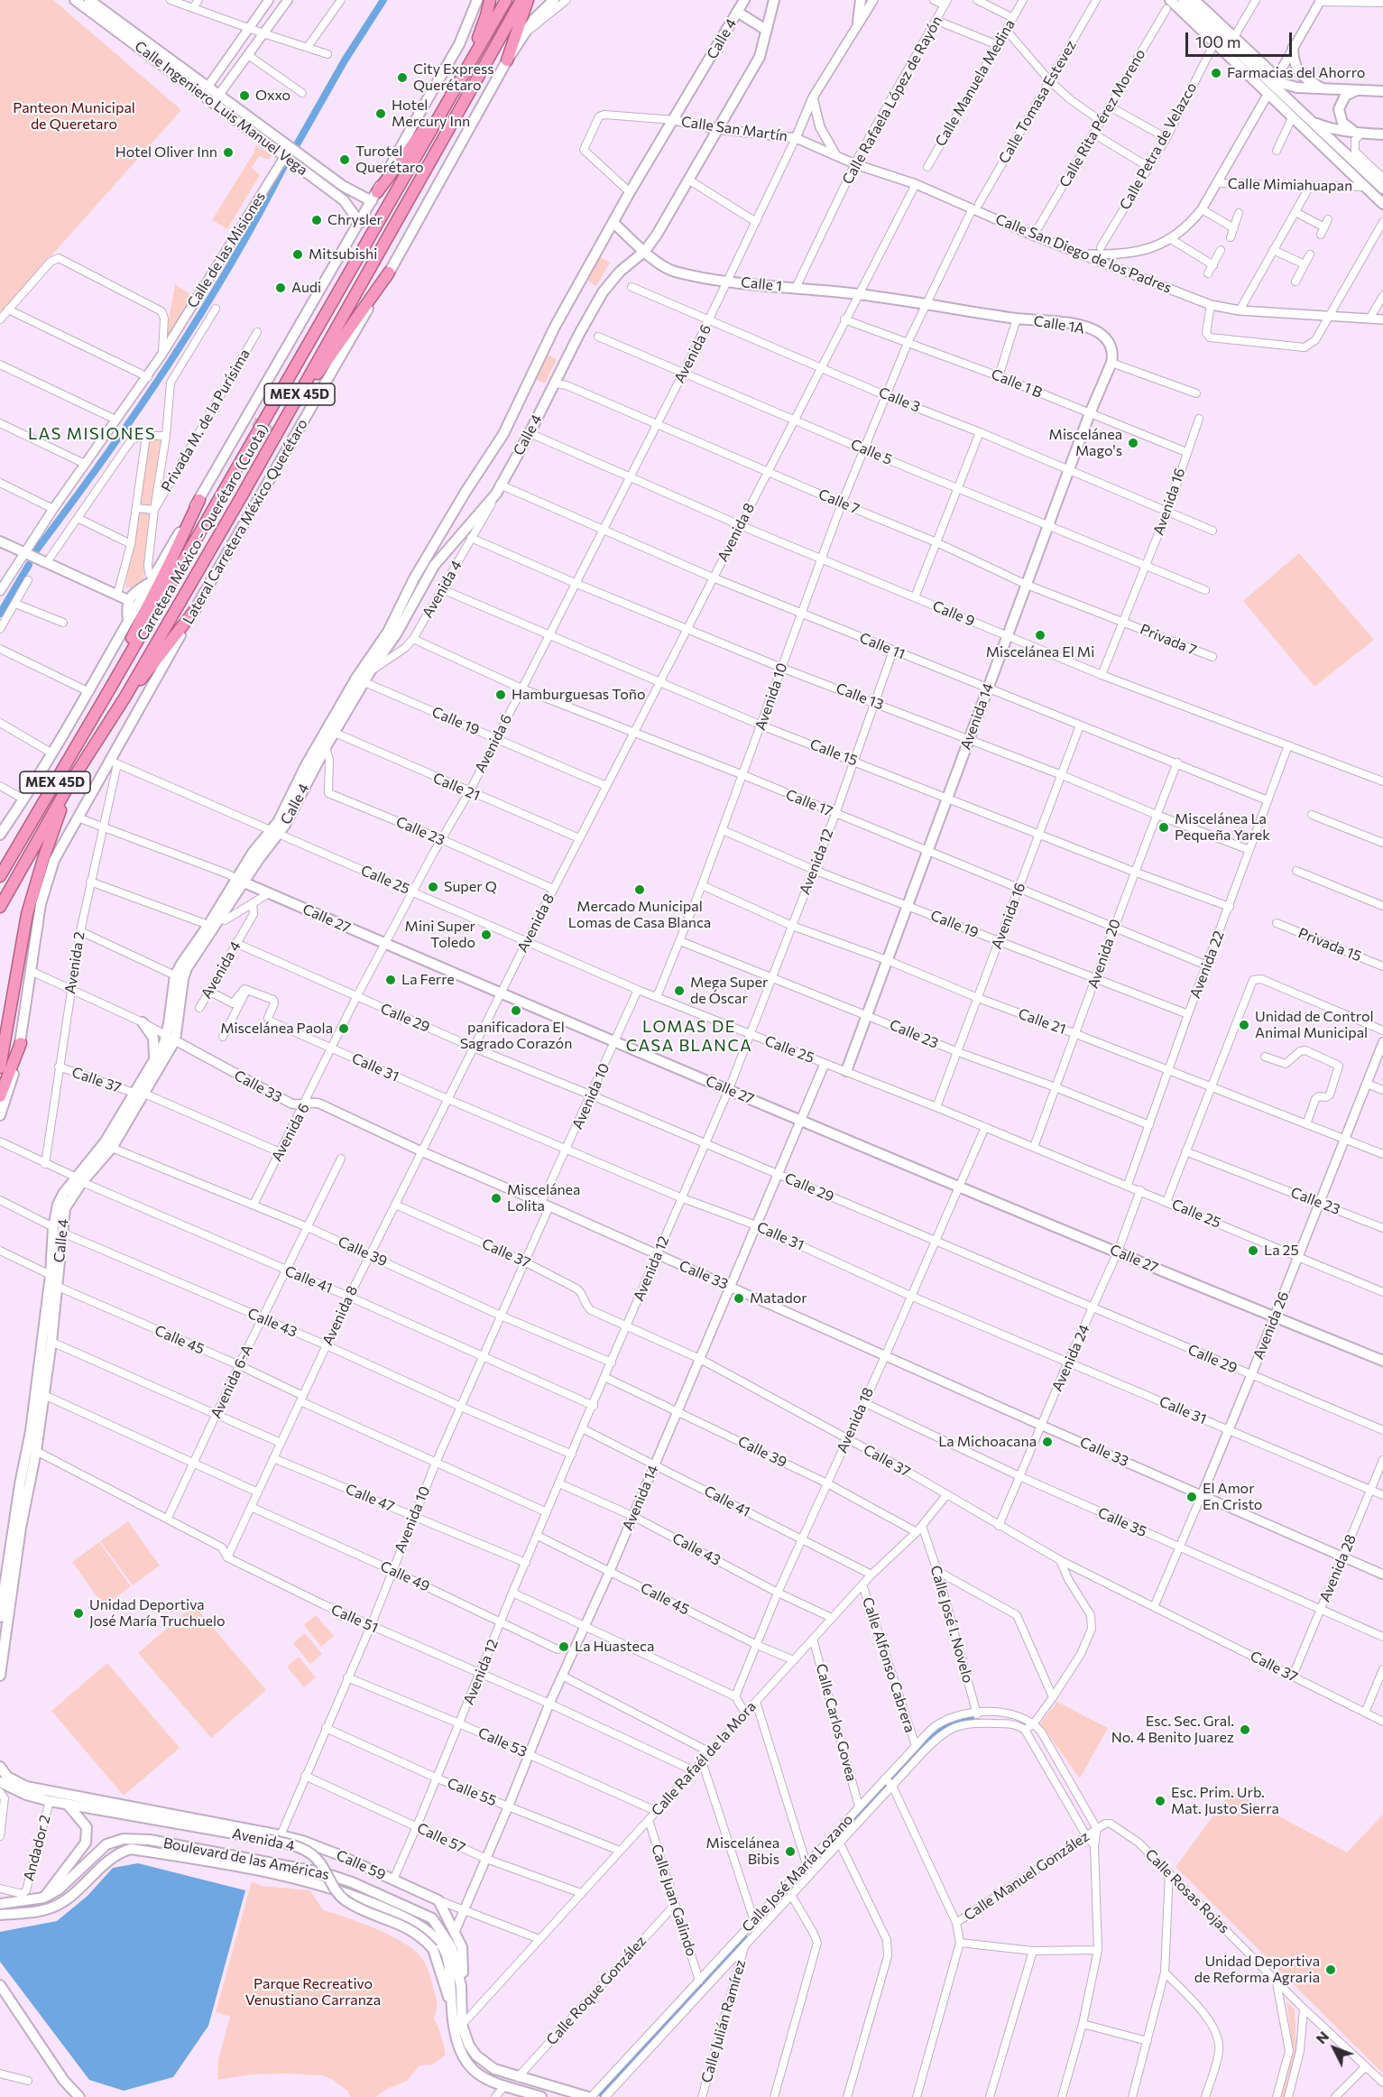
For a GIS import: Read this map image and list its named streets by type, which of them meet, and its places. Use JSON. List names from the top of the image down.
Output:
{
  "streets": {
    "highway": ["MEX 45D", "Carretera México - Querétaro (Cuota)"],
    "main road": [
      "Calle 4",
      "Calle Ingeniero Luis Manuel Vega",
      "Calle 1",
      "Calle 1A",
      "Lateral Carretera México Querétaro",
      "Avenida 4",
      "Avenida 14",
      "Calle 27",
      "Boulevard de las Américas",
      "Calle 59"
    ],
    "street": [
      "Calle Manuela Medina",
      "Calle Rafaela López de Rayón",
      "Calle Tomasa Estevez",
      "Calle Rita Pérez Moreno",
      "Calle San Martín",
      "Calle Petra de Velazco",
      "Calle Mimiahuapan",
      "Calle de las Misiones",
      "Calle San Diego de los Padres",
      "Avenida 6",
      "Calle 1 B",
      "Calle 3",
      "Privada M. de la Purísima",
      "Calle 5",
      "Calle 7",
      "Avenida 16",
      "Avenida 8",
      "Calle 9",
      "Privada 7",
      "Calle 11",
      "Avenida 10",
      "Calle 13",
      "Calle 19",
      "Calle 15",
      "Calle 21",
      "Calle 17",
      "Calle 23",
      "Avenida 12",
      "Calle 25",
      "Privada 15",
      "Avenida 20",
      "Avenida 2",
      "Avenida 22",
      "Calle 29",
      "Calle 31",
      "Calle 37",
      "Calle 33",
      "Calle 39",
      "Calle 41",
      "Calle 43",
      "Avenida 26",
      "Calle 45",
      "Avenida 24",
      "Avenida 6-A",
      "Avenida 18",
      "Calle 47",
      "Calle 35",
      "Avenida 28",
      "Calle 49",
      "Calle 51",
      "Calle José I. Novelo",
      "Calle Alfonso Cabrera",
      "Calle Carlos Govea",
      "Calle 53",
      "Calle Rafaél de la Mora",
      "Calle 55",
      "Calle 57",
      "Andador 2",
      "Calle José María Lozano",
      "Calle Manuel González",
      "Calle Rosas Rojas",
      "Calle Juan Galindo",
      "Calle Roque González",
      "Calle Julián Ramírez"
    ]
  },
  "crossings": [
    ["Calle 4", "Calle San Martín"],
    ["Calle 4", "Calle 1"],
    ["Calle 4", "Calle 7"],
    ["Calle 4", "Avenida 4"],
    ["Calle 4", "Calle 9"],
    ["Calle 4", "Calle 11"],
    ["Calle 4", "Calle 19"],
    ["Calle 4", "Calle 21"],
    ["Calle 4", "Calle 23"],
    ["Calle 4", "Calle 25"],
    ["Calle 4", "Calle 27"],
    ["Calle 4", "Calle 37"],
    ["Calle 4", "Calle 33"],
    ["Calle 4", "Calle 39"],
    ["Calle 4", "Calle 41"],
    ["Calle 4", "Calle 43"],
    ["Calle 4", "Calle 45"],
    ["Calle 4", "Calle 51"],
    ["Calle Rafaela López de Rayón", "Calle San Diego de los Padres"],
    ["Calle Rafaela López de Rayón", "Calle 1"],
    ["Calle Tomasa Estevez", "Calle San Diego de los Padres"],
    ["Calle Tomasa Estevez", "Calle 1"],
    ["Calle Tomasa Estevez", "Calle 1A"],
    ["Calle Tomasa Estevez", "Calle 1 B"],
    ["Calle Tomasa Estevez", "Avenida 10"],
    ["Calle Ingeniero Luis Manuel Vega", "Calle de las Misiones"],
    ["Calle San Martín", "Calle San Diego de los Padres"],
    ["Calle San Martín", "Avenida 6"],
    ["Calle San Diego de los Padres", "Avenida 6"],
    ["Calle 1", "Calle 1A"],
    ["Calle 1", "Avenida 6"],
    ["Calle 1", "Avenida 8"],
    ["Calle 1A", "Avenida 14"],
    ["Avenida 6", "Calle 3"],
    ["Avenida 6", "Calle 5"],
    ["Avenida 6", "Calle 7"],
    ["Avenida 6", "Calle 9"],
    ["Avenida 6", "Calle 11"],
    ["Avenida 6", "Calle 13"],
    ["Avenida 6", "Calle 19"],
    ["Avenida 6", "Calle 15"],
    ["Avenida 6", "Calle 21"],
    ["Avenida 6", "Calle 17"],
    ["Avenida 6", "Calle 23"],
    ["Avenida 6", "Calle 25"],
    ["Avenida 6", "Calle 27"],
    ["Avenida 6", "Calle 29"],
    ["Avenida 6", "Calle 31"],
    ["Avenida 6", "Calle 37"],
    ["Avenida 6", "Calle 33"],
    ["Avenida 6", "Calle 39"],
    ["Calle 1 B", "Avenida 16"],
    ["Calle 1 B", "Avenida 8"],
    ["Calle 1 B", "Avenida 10"],
    ["Calle 1 B", "Avenida 14"],
    ["Calle 3", "Avenida 16"],
    ["Calle 3", "Avenida 8"],
    ["Calle 3", "Avenida 10"],
    ["Calle 3", "Avenida 14"],
    ["Calle 5", "Avenida 16"],
    ["Calle 5", "Avenida 8"],
    ["Calle 5", "Avenida 10"],
    ["Calle 5", "Avenida 14"],
    ["Calle 7", "Avenida 16"],
    ["Calle 7", "Avenida 8"],
    ["Calle 7", "Privada 7"],
    ["Calle 7", "Avenida 10"],
    ["Calle 7", "Avenida 14"],
    ["Avenida 16", "Calle 9"],
    ["Avenida 16", "Privada 7"],
    ["Avenida 16", "Calle 11"],
    ["Avenida 16", "Calle 13"],
    ["Avenida 16", "Calle 19"],
    ["Avenida 16", "Calle 15"],
    ["Avenida 16", "Calle 21"],
    ["Avenida 16", "Calle 17"],
    ["Avenida 16", "Calle 23"],
    ["Avenida 16", "Calle 25"],
    ["Lateral Carretera México Querétaro", "Calle 25"],
    ["Lateral Carretera México Querétaro", "Calle 27"],
    ["Lateral Carretera México Querétaro", "Avenida 2"],
    ["Lateral Carretera México Querétaro", "Calle 33"],
    ["Avenida 8", "Calle 9"],
    ["Avenida 8", "Calle 11"],
    ["Avenida 8", "Calle 13"],
    ["Avenida 8", "Calle 19"],
    ["Avenida 8", "Calle 15"],
    ["Avenida 8", "Calle 21"],
    ["Avenida 8", "Calle 17"],
    ["Avenida 8", "Calle 23"],
    ["Avenida 8", "Calle 25"],
    ["Avenida 8", "Calle 27"],
    ["Avenida 8", "Calle 29"],
    ["Avenida 8", "Calle 31"],
    ["Avenida 8", "Calle 37"],
    ["Avenida 8", "Calle 33"],
    ["Avenida 8", "Calle 39"],
    ["Avenida 8", "Calle 41"],
    ["Avenida 8", "Calle 43"],
    ["Avenida 8", "Calle 45"],
    ["Avenida 8", "Calle 47"],
    ["Avenida 8", "Calle 49"],
    ["Avenida 8", "Calle 51"],
    ["Avenida 4", "Calle 11"],
    ["Avenida 4", "Avenida 10"],
    ["Avenida 4", "Calle 13"],
    ["Avenida 4", "Calle 15"],
    ["Avenida 4", "Calle 17"],
    ["Avenida 4", "Calle 29"],
    ["Avenida 4", "Andador 2"],
    ["Avenida 4", "Boulevard de las Américas"],
    ["Avenida 4", "Calle 59"],
    ["Calle 9", "Avenida 10"],
    ["Calle 9", "Avenida 14"],
    ["Calle 9", "Avenida 22"],
    ["Calle 11", "Avenida 10"],
    ["Calle 11", "Avenida 14"],
    ["Calle 11", "Avenida 12"],
    ["Calle 11", "Avenida 20"],
    ["Calle 11", "Avenida 22"],
    ["Avenida 10", "Calle 13"],
    ["Avenida 10", "Calle 19"],
    ["Avenida 10", "Calle 15"],
    ["Avenida 10", "Calle 21"],
    ["Avenida 10", "Calle 17"],
    ["Avenida 10", "Calle 23"],
    ["Avenida 10", "Calle 25"],
    ["Avenida 10", "Calle 27"],
    ["Avenida 10", "Calle 29"],
    ["Avenida 10", "Calle 31"],
    ["Avenida 10", "Calle 37"],
    ["Avenida 10", "Calle 33"],
    ["Avenida 10", "Calle 39"],
    ["Avenida 10", "Calle 41"],
    ["Avenida 10", "Calle 43"],
    ["Avenida 10", "Calle 45"],
    ["Avenida 10", "Calle 47"],
    ["Avenida 10", "Calle 49"],
    ["Avenida 10", "Calle 51"],
    ["Avenida 10", "Calle 53"],
    ["Avenida 10", "Calle 55"],
    ["Avenida 10", "Calle 57"],
    ["Avenida 10", "Calle 59"],
    ["Calle 13", "Avenida 14"],
    ["Calle 13", "Avenida 12"],
    ["Calle 13", "Avenida 20"],
    ["Calle 13", "Avenida 22"],
    ["Avenida 14", "Calle 19"],
    ["Avenida 14", "Calle 15"],
    ["Avenida 14", "Calle 21"],
    ["Avenida 14", "Calle 17"],
    ["Avenida 14", "Calle 23"],
    ["Avenida 14", "Calle 25"],
    ["Avenida 14", "Calle 27"],
    ["Avenida 14", "Calle 29"],
    ["Avenida 14", "Calle 31"],
    ["Avenida 14", "Calle 37"],
    ["Avenida 14", "Calle 33"],
    ["Avenida 14", "Calle 39"],
    ["Avenida 14", "Calle 41"],
    ["Avenida 14", "Calle 43"],
    ["Avenida 14", "Calle 45"],
    ["Avenida 14", "Calle 51"],
    ["Avenida 14", "Calle 53"],
    ["Avenida 14", "Calle 55"],
    ["Avenida 14", "Calle 57"],
    ["Avenida 14", "Calle 59"],
    ["Calle 19", "Avenida 12"],
    ["Calle 19", "Avenida 20"],
    ["Calle 19", "Avenida 22"],
    ["Calle 15", "Avenida 12"],
    ["Calle 15", "Avenida 20"],
    ["Calle 15", "Avenida 22"],
    ["Calle 21", "Avenida 12"],
    ["Calle 21", "Avenida 20"],
    ["Calle 21", "Avenida 22"],
    ["Calle 21", "Avenida 26"],
    ["Calle 17", "Avenida 12"],
    ["Calle 17", "Avenida 20"],
    ["Calle 17", "Avenida 22"],
    ["Calle 23", "Avenida 12"],
    ["Calle 23", "Avenida 20"],
    ["Calle 23", "Avenida 22"],
    ["Calle 23", "Avenida 26"],
    ["Avenida 12", "Calle 25"],
    ["Avenida 12", "Calle 27"],
    ["Avenida 12", "Calle 29"],
    ["Avenida 12", "Calle 31"],
    ["Avenida 12", "Calle 37"],
    ["Avenida 12", "Calle 33"],
    ["Avenida 12", "Calle 39"],
    ["Avenida 12", "Calle 41"],
    ["Avenida 12", "Calle 43"],
    ["Avenida 12", "Calle 45"],
    ["Avenida 12", "Calle 47"],
    ["Avenida 12", "Calle 49"],
    ["Avenida 12", "Calle 51"],
    ["Avenida 12", "Calle 53"],
    ["Avenida 12", "Calle 55"],
    ["Avenida 12", "Calle 57"],
    ["Avenida 12", "Calle 59"],
    ["Calle 25", "Avenida 20"],
    ["Calle 25", "Avenida 2"],
    ["Calle 25", "Avenida 22"],
    ["Calle 25", "Avenida 26"],
    ["Calle 25", "Avenida 24"],
    ["Calle 25", "Avenida 18"],
    ["Calle 27", "Avenida 2"],
    ["Calle 27", "Avenida 26"],
    ["Calle 27", "Avenida 24"],
    ["Calle 27", "Avenida 18"],
    ["Avenida 2", "Calle 37"],
    ["Avenida 2", "Calle 33"],
    ["Avenida 2", "Calle 41"],
    ["Calle 29", "Avenida 26"],
    ["Calle 29", "Avenida 24"],
    ["Calle 29", "Avenida 18"],
    ["Calle 31", "Avenida 26"],
    ["Calle 31", "Avenida 24"],
    ["Calle 31", "Avenida 18"],
    ["Calle 31", "Avenida 28"],
    ["Calle 37", "Avenida 26"],
    ["Calle 37", "Avenida 24"],
    ["Calle 37", "Avenida 18"],
    ["Calle 37", "Avenida 28"],
    ["Calle 37", "Calle Rafaél de la Mora"],
    ["Calle 33", "Avenida 26"],
    ["Calle 33", "Avenida 24"],
    ["Calle 33", "Avenida 18"],
    ["Calle 33", "Avenida 28"],
    ["Calle 39", "Avenida 6-A"],
    ["Calle 39", "Avenida 18"],
    ["Calle 39", "Calle Rafaél de la Mora"],
    ["Calle 41", "Avenida 6-A"],
    ["Calle 41", "Avenida 18"],
    ["Calle 41", "Calle Rafaél de la Mora"],
    ["Calle 43", "Avenida 6-A"],
    ["Calle 43", "Avenida 18"],
    ["Calle 43", "Calle Rafaél de la Mora"],
    ["Avenida 26", "Calle 35"],
    ["Calle 45", "Avenida 6-A"],
    ["Calle 45", "Avenida 18"],
    ["Calle 45", "Calle Rafaél de la Mora"],
    ["Avenida 24", "Calle 35"],
    ["Avenida 6-A", "Calle 51"],
    ["Avenida 18", "Calle 35"],
    ["Calle 35", "Avenida 28"],
    ["Calle 51", "Calle Rafaél de la Mora"],
    ["Calle José I. Novelo", "Calle Rafaél de la Mora"],
    ["Calle José I. Novelo", "Calle José María Lozano"],
    ["Calle Alfonso Cabrera", "Calle Rafaél de la Mora"],
    ["Calle Alfonso Cabrera", "Calle José María Lozano"],
    ["Calle Carlos Govea", "Calle Rafaél de la Mora"],
    ["Calle Carlos Govea", "Calle José María Lozano"],
    ["Calle 53", "Calle Rafaél de la Mora"],
    ["Calle Rafaél de la Mora", "Calle 55"],
    ["Calle Rafaél de la Mora", "Calle 57"],
    ["Calle Rafaél de la Mora", "Boulevard de las Américas"],
    ["Calle Rafaél de la Mora", "Calle 59"],
    ["Calle Rafaél de la Mora", "Calle Juan Galindo"],
    ["Boulevard de las Américas", "Calle José María Lozano"],
    ["Boulevard de las Américas", "Calle Roque González"],
    ["Calle José María Lozano", "Calle Juan Galindo"],
    ["Calle José María Lozano", "Calle Julián Ramírez"],
    ["Calle Manuel González", "Calle Rosas Rojas"],
    ["Calle Juan Galindo", "Calle Roque González"]
  ],
  "districts": ["LAS MISIONES", "LOMAS DE CASA BLANCA"],
  "parks": ["Panteon Municipal de Queretaro", "Parque Recreativo Venustiano Carranza"],
  "places": [
    "Farmacias del Ahorro",
    "City Express Querétaro",
    "Oxxo",
    "Hotel Mercury Inn",
    "Hotel Oliver Inn",
    "Turotel Querétaro",
    "Chrysler",
    "Mitsubishi",
    "Audi",
    "Miscelánea Mago's",
    "Miscelánea El Mi",
    "Hamburguesas Toño",
    "Miscelánea La Pequeña Yarek",
    "Super Q",
    "Mercado Municipal Lomas de Casa Blanca",
    "Mini Super Toledo",
    "La Ferre",
    "Mega Super de Óscar",
    "panificadora El Sagrado Corazón",
    "Unidad de Control Animal Municipal",
    "Miscelánea Paola",
    "Miscelánea Lolita",
    "La 25",
    "Matador",
    "La Michoacana",
    "El Amor En Cristo",
    "Unidad Deportiva José María Truchuelo",
    "La Huasteca",
    "Esc. Sec. Gral. No. 4 Benito Juarez",
    "Esc. Prim. Urb. Mat. Justo Sierra",
    "Miscelánea Bibis",
    "Unidad Deportiva de Reforma Agraria"
  ],
  "scale_bar": "100 m",
  "north": "top left"
}
